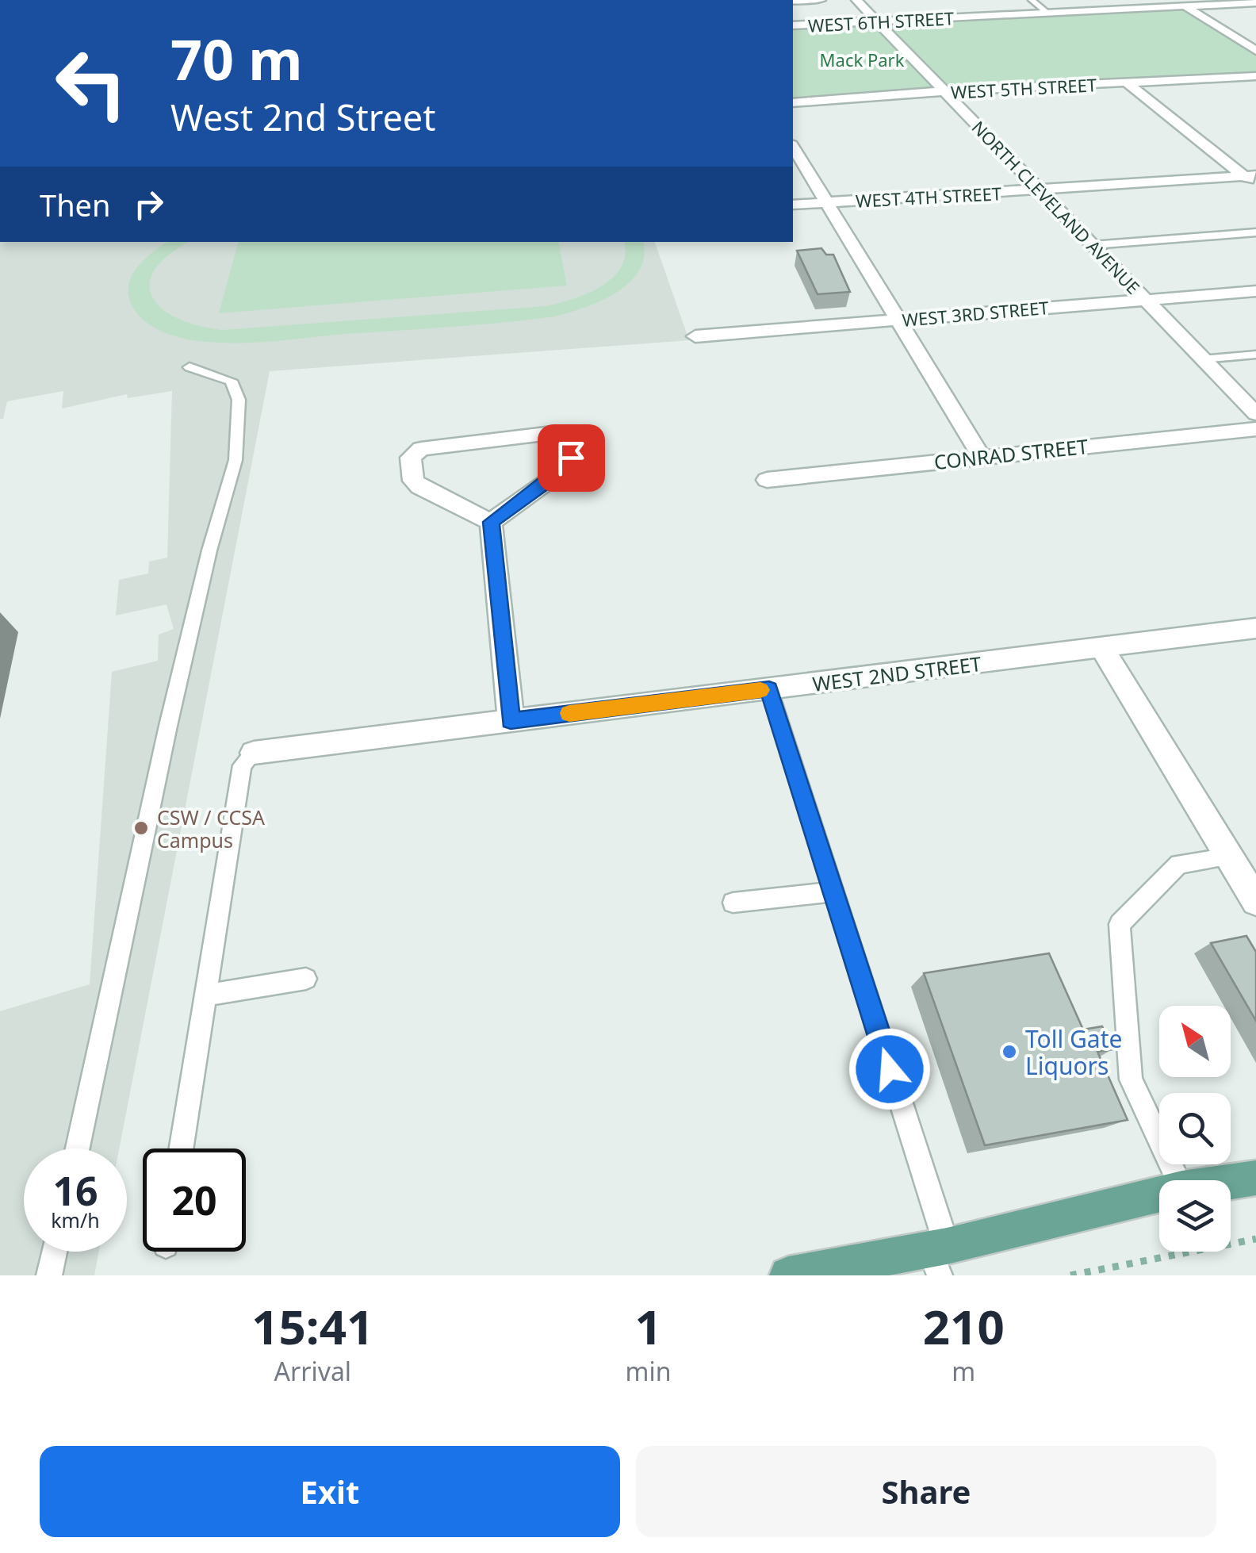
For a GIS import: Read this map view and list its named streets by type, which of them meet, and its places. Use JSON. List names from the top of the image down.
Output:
{
  "streets": {
    "street": [
      "WEST 6TH STREET",
      "WEST 5TH STREET",
      "WEST 4TH STREET",
      "NORTH CLEVELAND AVENUE",
      "WEST 3RD STREET",
      "CONRAD STREET",
      "WEST 2ND STREET"
    ]
  },
  "crossings": [
    ["WEST 6TH STREET", "NORTH CLEVELAND AVENUE"],
    ["WEST 5TH STREET", "NORTH CLEVELAND AVENUE"],
    ["WEST 4TH STREET", "NORTH CLEVELAND AVENUE"],
    ["NORTH CLEVELAND AVENUE", "WEST 3RD STREET"]
  ],
  "parks": ["Mack Park"],
  "places": ["CSW / CCSA Campus", "Toll Gate Liquors"],
  "north": "top left",
  "page": {
    "turn": ["70 m", "West 2nd Street"],
    "then": "Then",
    "speed": "16 km/h",
    "limit": "20",
    "eta": [
      "15:41",
      "Arrival",
      "1",
      "min",
      "210",
      "m"
    ],
    "buttons": ["Exit", "Share"]
  }
}
